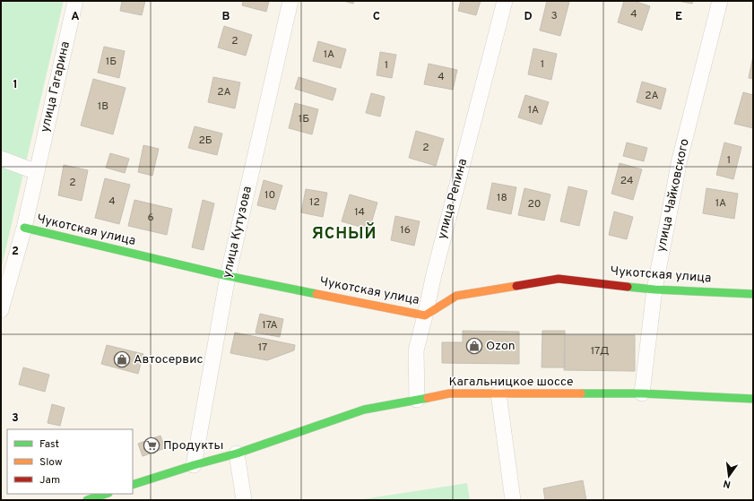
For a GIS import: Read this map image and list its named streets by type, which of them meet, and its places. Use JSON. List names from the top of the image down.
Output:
{
  "streets": {
    "street": [
      "улица Гагарина",
      "улица Чайковского",
      "улица Репина",
      "Чукотская улица",
      "улица Кутузова",
      "Кагальницкое шоссе"
    ]
  },
  "crossings": [
    ["улица Гагарина", "Чукотская улица"],
    ["улица Чайковского", "Чукотская улица"],
    ["улица Чайковского", "Кагальницкое шоссе"],
    ["улица Репина", "Чукотская улица"],
    ["улица Репина", "Кагальницкое шоссе"],
    ["Чукотская улица", "улица Кутузова"],
    ["улица Кутузова", "Кагальницкое шоссе"]
  ],
  "districts": ["ЯСНЫЙ"],
  "places": {
    "shop": ["Ozon", "Автосервис"],
    "supermarket": ["Продукты"]
  },
  "house_numbers": [
    "4",
    "3",
    "2",
    "1А",
    "1Б",
    "1",
    "1",
    "4",
    "2А",
    "2А",
    "1В",
    "1А",
    "1Б",
    "2Б",
    "2",
    "1",
    "24",
    "2",
    "10",
    "18",
    "4",
    "12",
    "1А",
    "20",
    "14",
    "6",
    "16",
    "17А",
    "17",
    "17Д"
  ],
  "legend": ["Fast", "Slow", "Jam"],
  "north": "bottom",
  "grid": {
    "columns": [
      "A",
      "B",
      "C",
      "D",
      "E"
    ],
    "rows": ["1", "2", "3"]
  }
}
